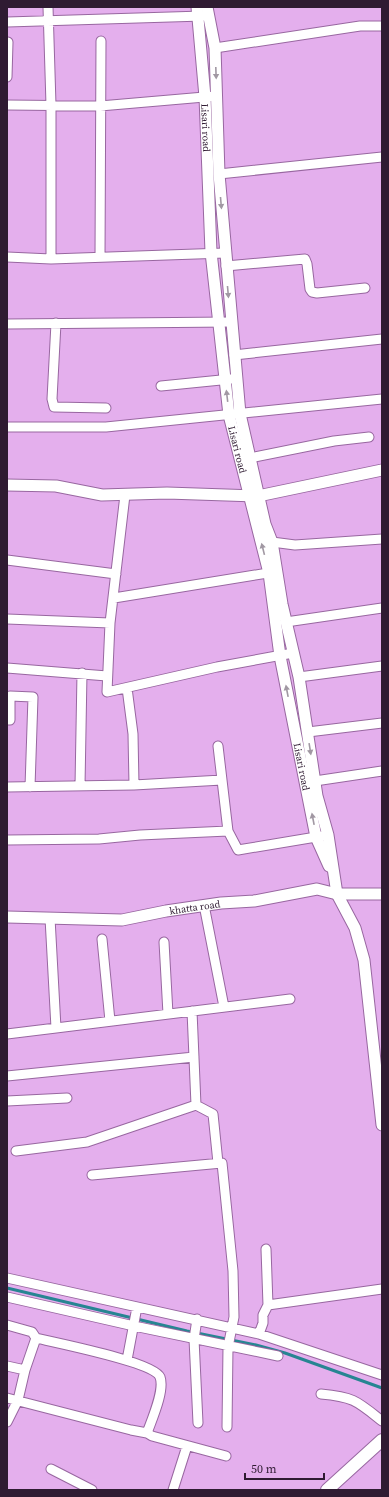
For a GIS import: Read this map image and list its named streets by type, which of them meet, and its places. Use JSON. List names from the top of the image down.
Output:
{
  "streets": {
    "street": ["Lisari road", "khatta road"]
  },
  "crossings": [
    ["Lisari road", "khatta road"]
  ],
  "scale_bar": "50 m"
}
